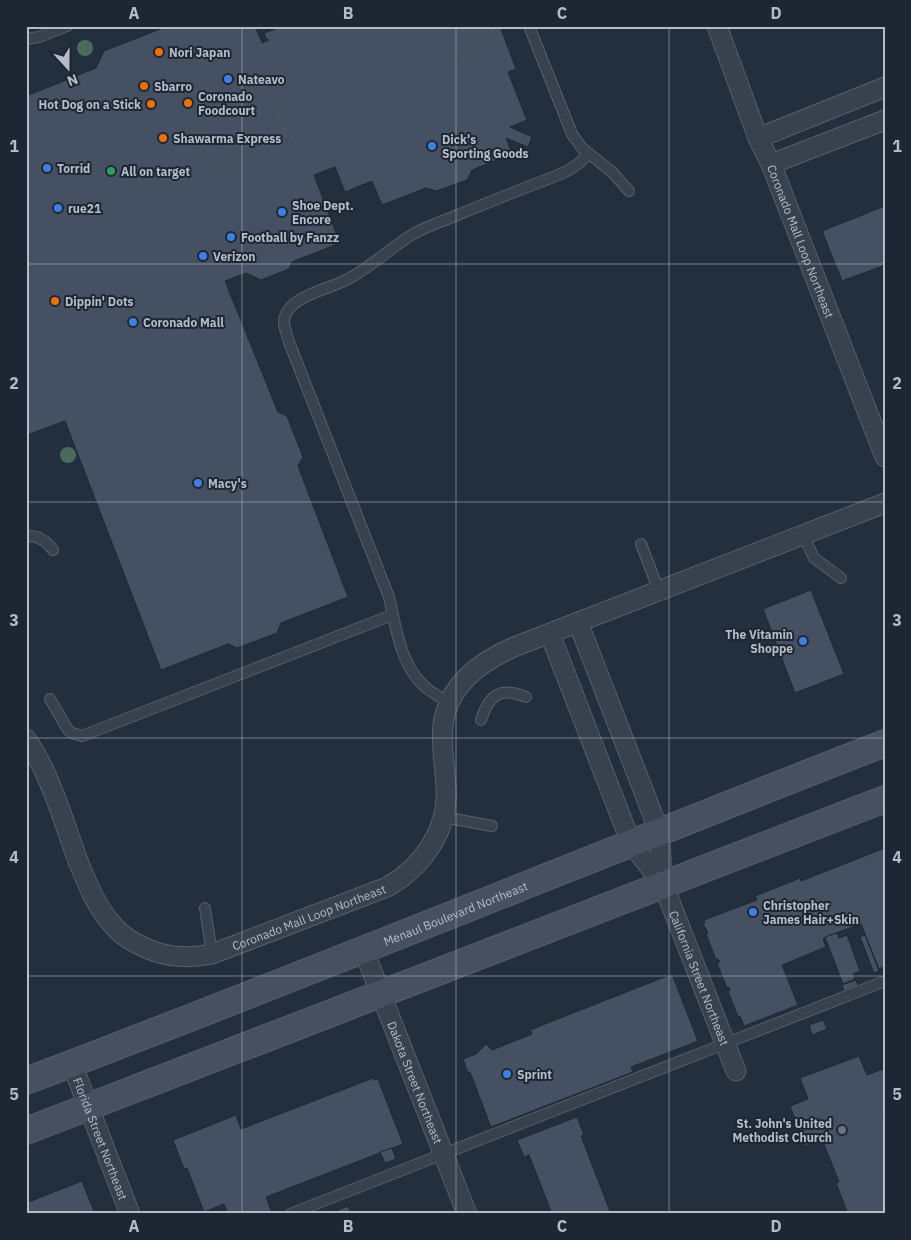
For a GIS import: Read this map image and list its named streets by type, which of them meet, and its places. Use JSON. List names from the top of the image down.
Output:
{
  "streets": {
    "main road": ["Menaul Boulevard Northeast"],
    "street": [
      "Coronado Mall Loop Northeast",
      "California Street Northeast",
      "Dakota Street Northeast",
      "Florida Street Northeast"
    ]
  },
  "crossings": [
    ["Menaul Boulevard Northeast", "Dakota Street Northeast"],
    ["Menaul Boulevard Northeast", "Florida Street Northeast"]
  ],
  "places": [
    "Nori Japan",
    "Nateavo",
    "Sbarro",
    "Coronado Foodcourt",
    "Hot Dog on a Stick",
    "Shawarma Express",
    "Dick's Sporting Goods",
    "Torrid",
    "All on target",
    "rue21",
    "Shoe Dept. Encore",
    "Football by Fanzz",
    "Verizon",
    "Dippin' Dots",
    "Coronado Mall",
    "Macy's",
    "The Vitamin Shoppe",
    "Christopher James Hair+Skin",
    "Sprint",
    "St. John's United Methodist Church"
  ],
  "north": "bottom",
  "grid": {
    "columns": [
      "A",
      "B",
      "C",
      "D"
    ],
    "rows": [
      "1",
      "2",
      "3",
      "4",
      "5"
    ]
  }
}
